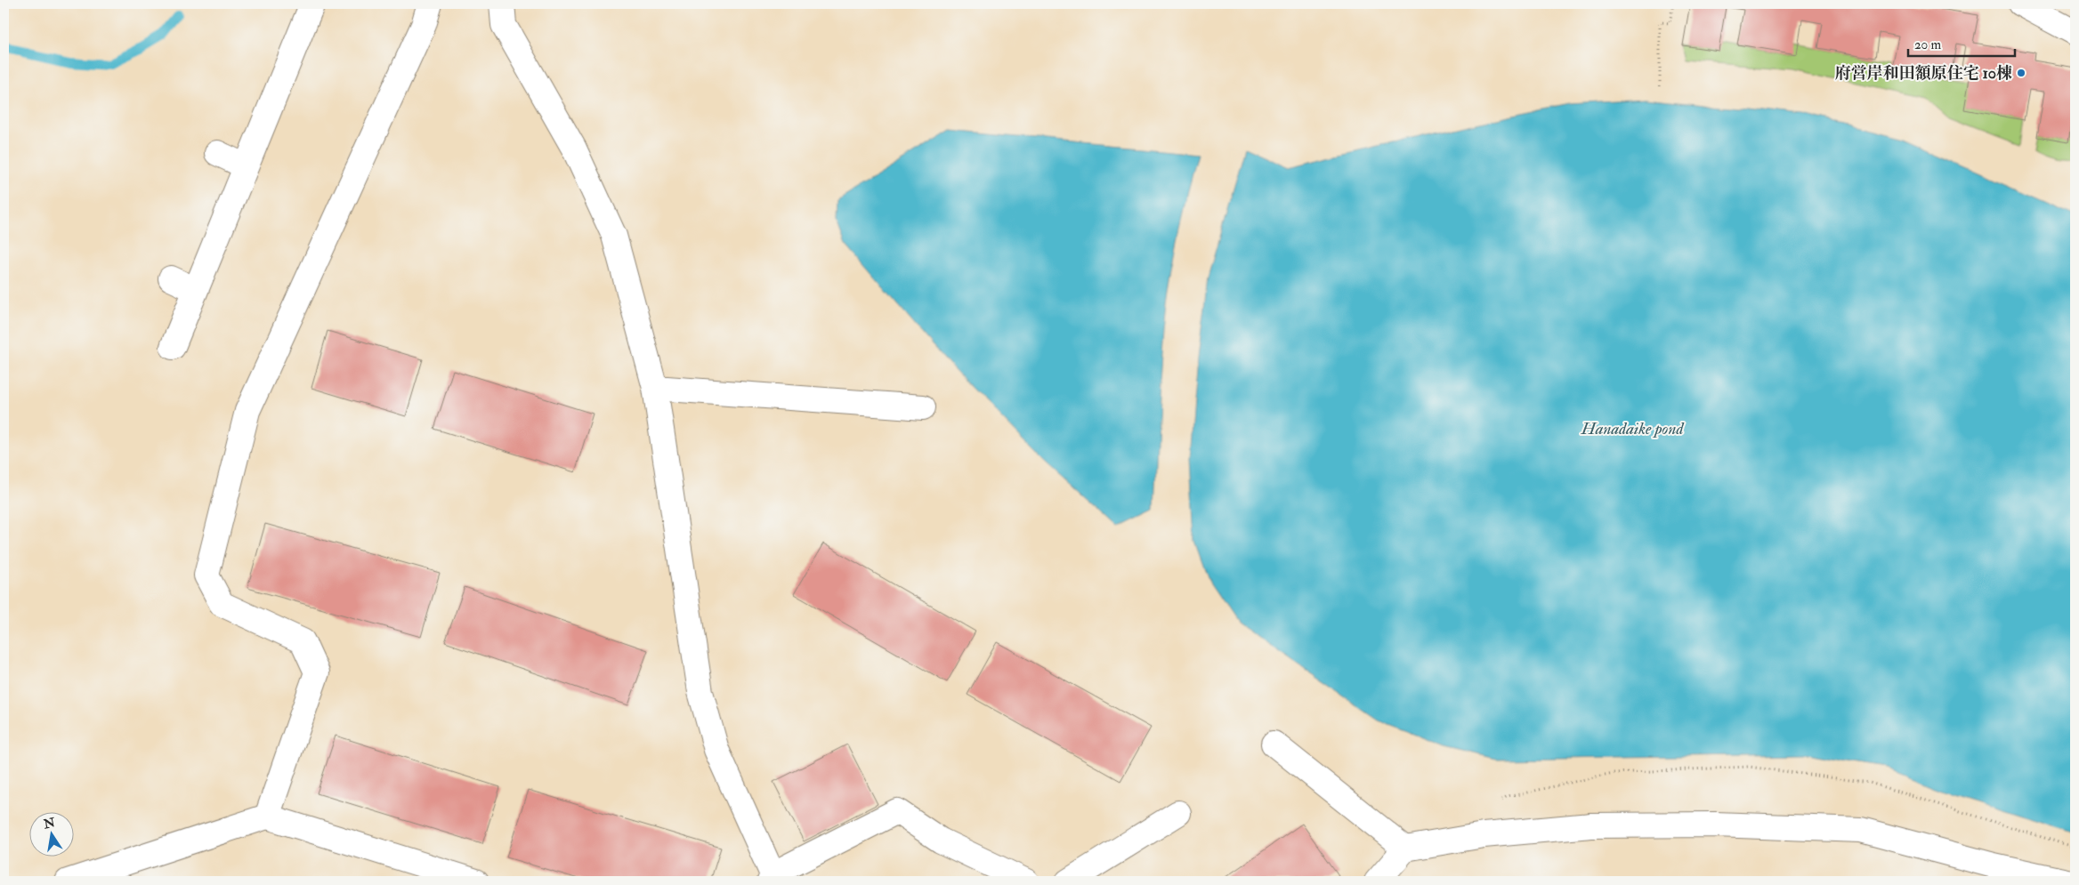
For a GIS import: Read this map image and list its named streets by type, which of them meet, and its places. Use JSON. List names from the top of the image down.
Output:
{
  "water": ["Hanadaike pond"],
  "places": ["府営岸和田額原住宅 10棟"],
  "scale_bar": "20 m",
  "north": "top"
}
